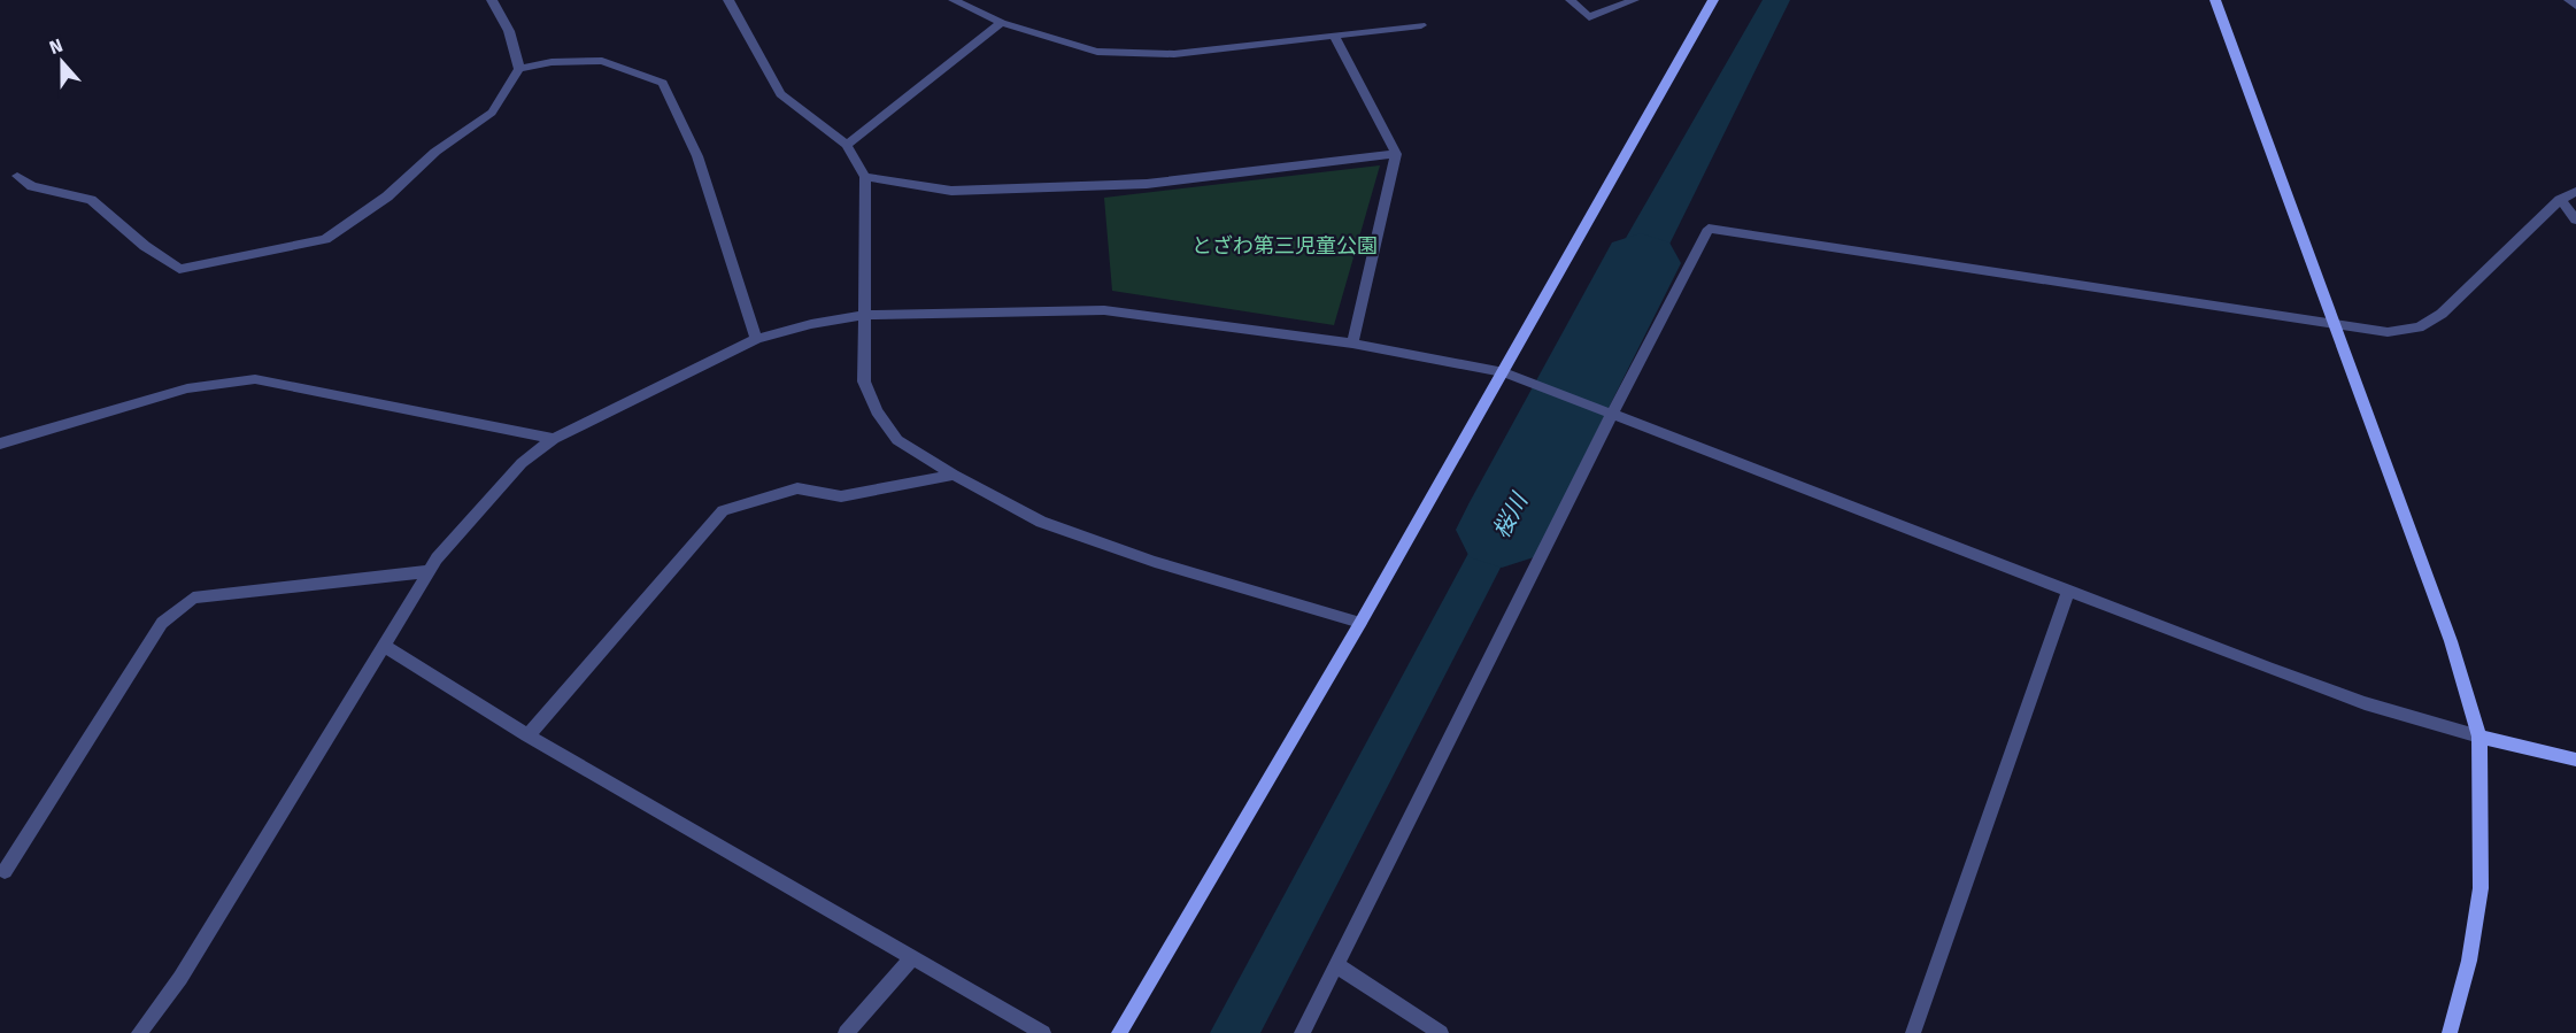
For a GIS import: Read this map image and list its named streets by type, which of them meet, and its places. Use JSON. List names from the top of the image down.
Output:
{
  "water": ["桜川"],
  "parks": ["とざわ第三児童公園"],
  "north": "top"
}
